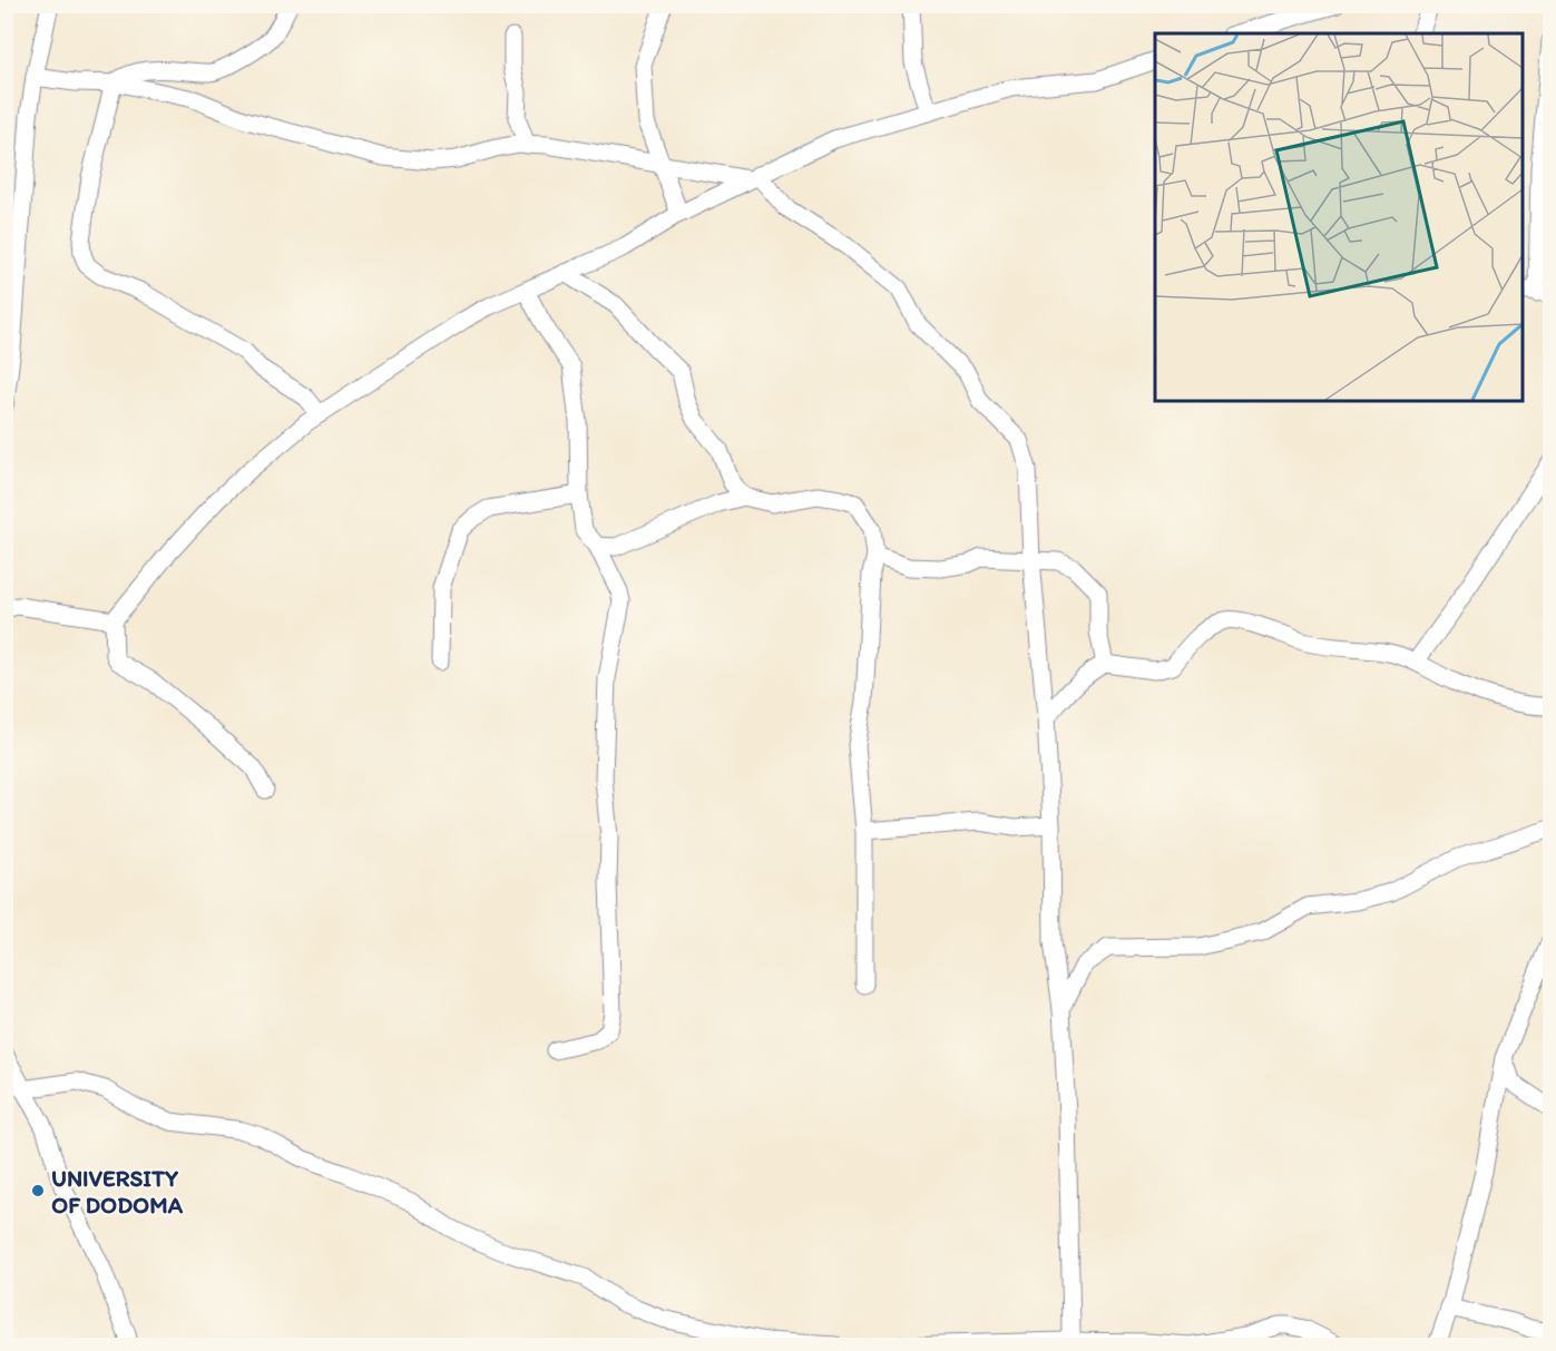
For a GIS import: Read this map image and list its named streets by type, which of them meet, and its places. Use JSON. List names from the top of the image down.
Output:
{
  "places": ["UNIVERSITY OF DODOMA"]
}
